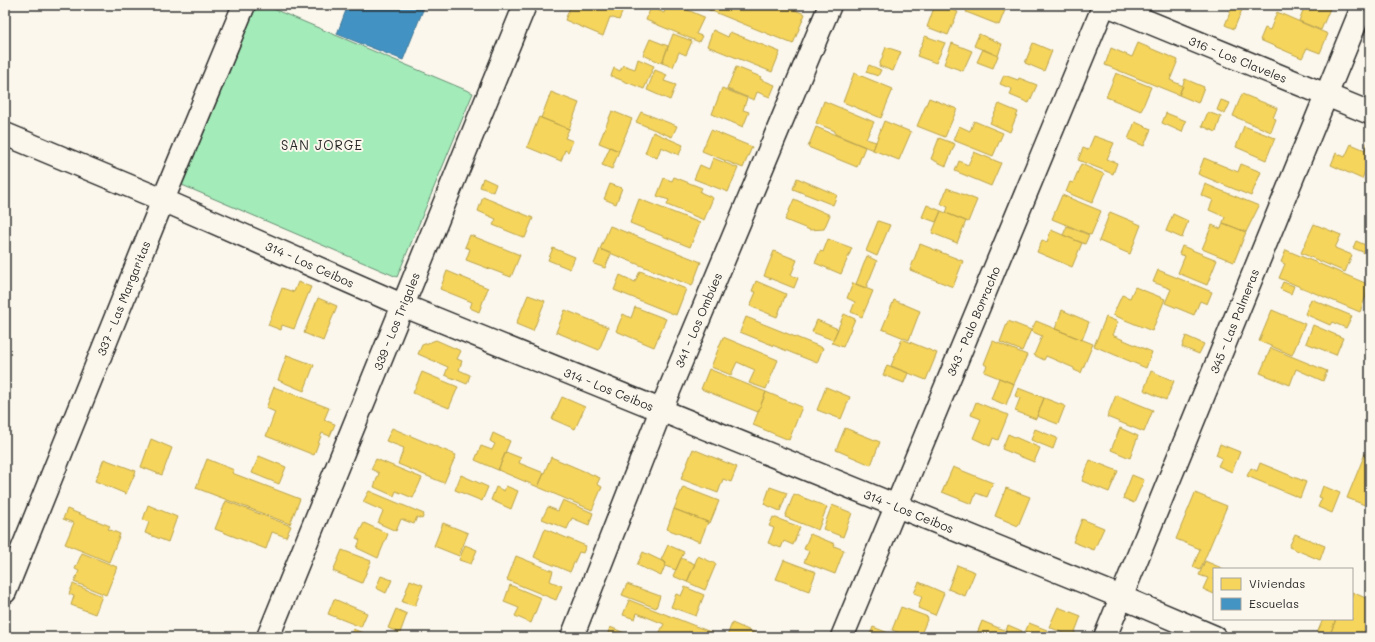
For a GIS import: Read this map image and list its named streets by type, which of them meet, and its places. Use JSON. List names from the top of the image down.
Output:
{
  "streets": {
    "street": [
      "316 - Los Claveles",
      "314 - Los Ceibos",
      "337 - Las Margaritas",
      "341 - Los Ombúes",
      "339 - Los Trigales",
      "343 - Palo Borracho",
      "345 - Las Palmeras"
    ]
  },
  "crossings": [
    ["316 - Los Claveles", "343 - Palo Borracho"],
    ["316 - Los Claveles", "345 - Las Palmeras"],
    ["314 - Los Ceibos", "337 - Las Margaritas"],
    ["314 - Los Ceibos", "341 - Los Ombúes"],
    ["314 - Los Ceibos", "339 - Los Trigales"],
    ["314 - Los Ceibos", "343 - Palo Borracho"],
    ["314 - Los Ceibos", "345 - Las Palmeras"]
  ],
  "districts": ["SAN JORGE"],
  "legend": ["Viviendas", "Escuelas"]
}
